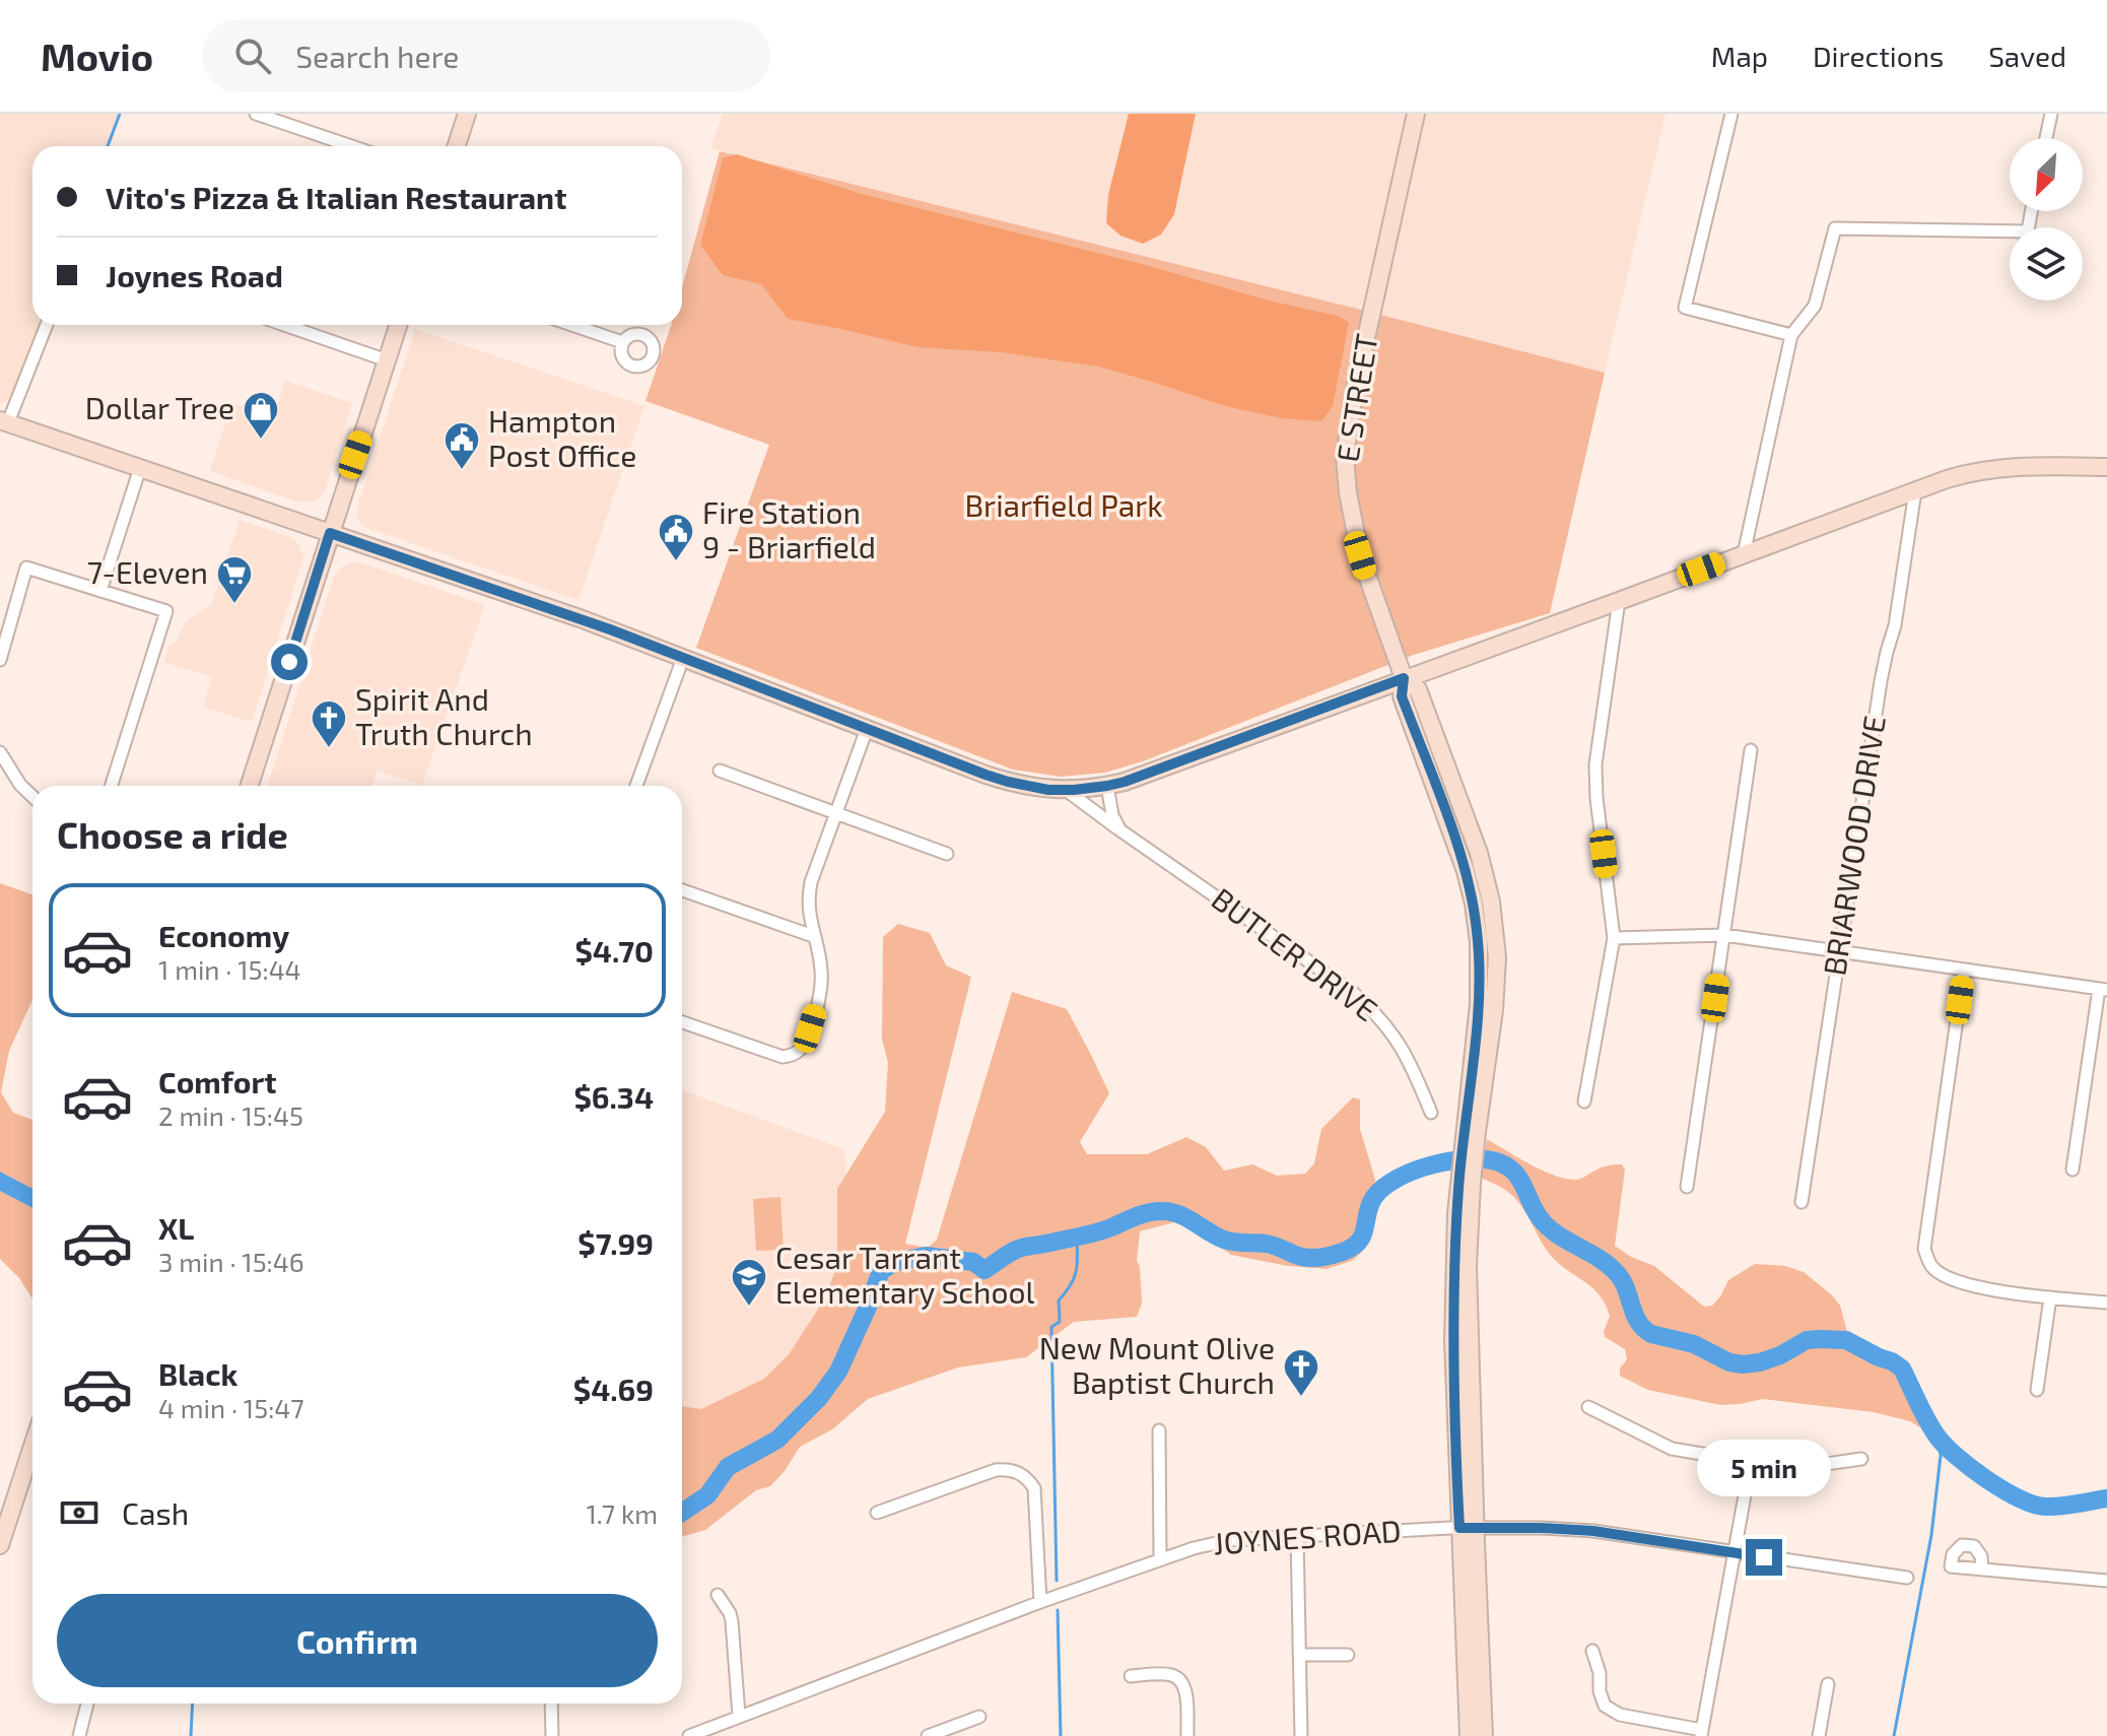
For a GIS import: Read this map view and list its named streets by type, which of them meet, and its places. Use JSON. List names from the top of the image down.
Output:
{
  "streets": {
    "main road": ["E STREET"],
    "street": ["BRIARWOOD DRIVE", "BUTLER DRIVE", "JOYNES ROAD"]
  },
  "crossings": [
    ["E STREET", "JOYNES ROAD"]
  ],
  "parks": ["Briarfield Park"],
  "places": {
    "shop": ["Dollar Tree"],
    "public building": ["Hampton Post Office", "Fire Station 9 - Briarfield"],
    "supermarket": ["7-Eleven"],
    "church": ["Spirit And Truth Church", "New Mount Olive Baptist Church"],
    "school or university": ["Cesar Tarrant Elementary School"]
  },
  "north": "bottom left",
  "page": {
    "header": "Movio",
    "search": "Search here",
    "nav": ["Map", "Directions", "Saved"],
    "banner": ["Vito's Pizza & Italian Restaurant", "Joynes Road"],
    "heading": "Choose a ride",
    "list": [
      {
        "name": "Economy",
        "note": "1 min · 15:44",
        "value": "$4.70"
      },
      {
        "name": "Comfort",
        "note": "2 min · 15:45",
        "value": "$6.34"
      },
      {
        "name": "XL",
        "note": "3 min · 15:46",
        "value": "$7.99"
      },
      {
        "name": "Black",
        "note": "4 min · 15:47",
        "value": "$4.69"
      }
    ],
    "bubble": "5 min",
    "pay": ["Cash", "1.7 km"],
    "buttons": "Confirm"
  }
}
